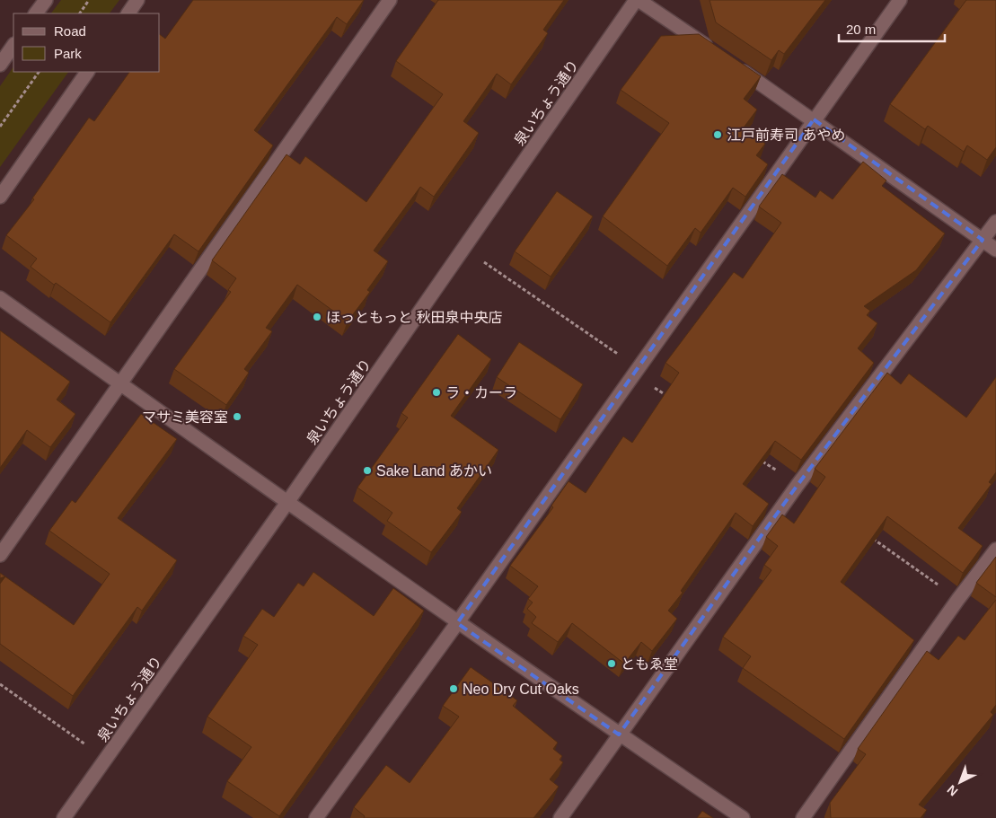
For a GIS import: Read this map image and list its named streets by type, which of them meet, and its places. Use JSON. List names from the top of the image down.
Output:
{
  "streets": {
    "street": ["泉いちょう通り"]
  },
  "places": [
    "江戸前寿司 あやめ",
    "ほっともっと 秋田泉中央店",
    "ラ・カーラ",
    "マサミ美容室",
    "Sake Land あかい",
    "ともゑ堂",
    "Neo Dry Cut Oaks"
  ],
  "legend": ["Road", "Park"],
  "scale_bar": "20 m",
  "north": "bottom left"
}
